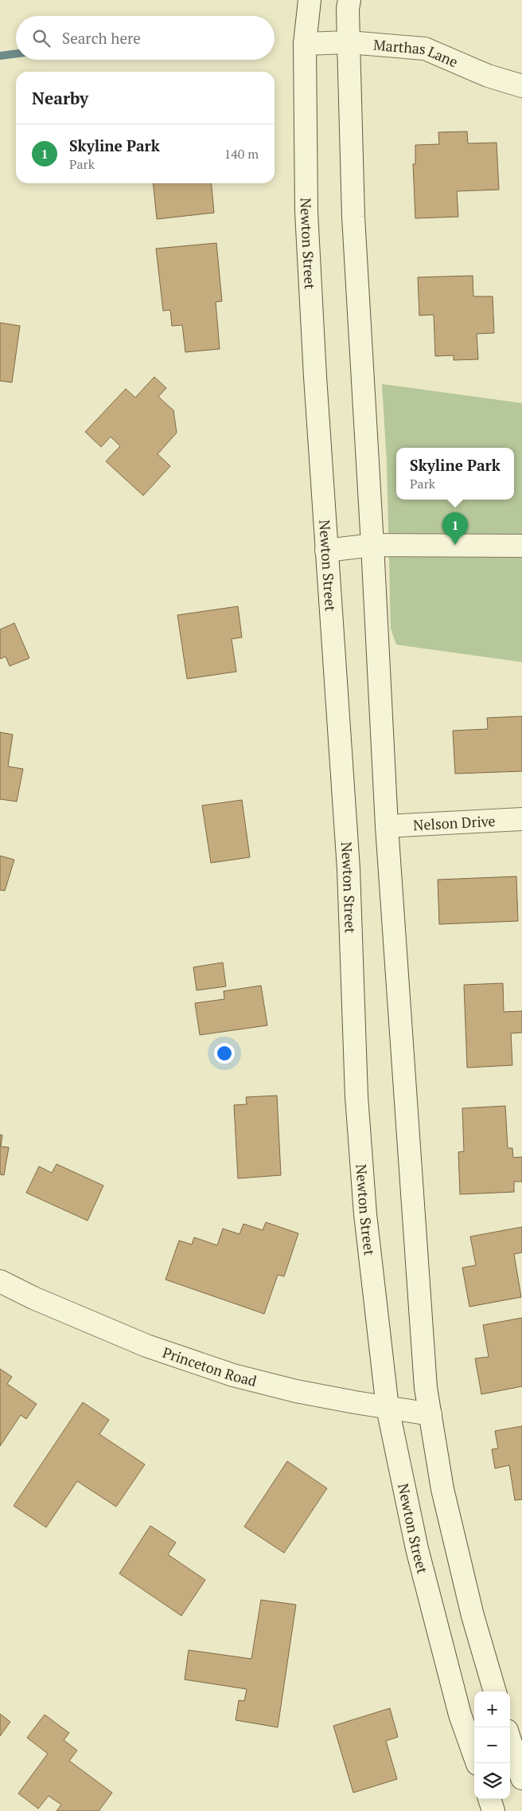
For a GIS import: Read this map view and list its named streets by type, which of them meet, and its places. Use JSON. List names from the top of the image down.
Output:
{
  "streets": {
    "main road": [
      "Marthas Lane",
      "Newton Street",
      "Nelson Drive",
      "Princeton Road"
    ]
  },
  "crossings": [
    ["Marthas Lane", "Newton Street"],
    ["Newton Street", "Princeton Road"]
  ],
  "page": {
    "search": "Search here",
    "heading": "Nearby",
    "list": [
      {
        "mark": "1",
        "name": "Skyline Park",
        "note": "Park",
        "value": "140 m"
      }
    ],
    "popup": ["Skyline Park", "Park"],
    "pins": "1",
    "map_buttons": ["+", "−"]
  }
}
